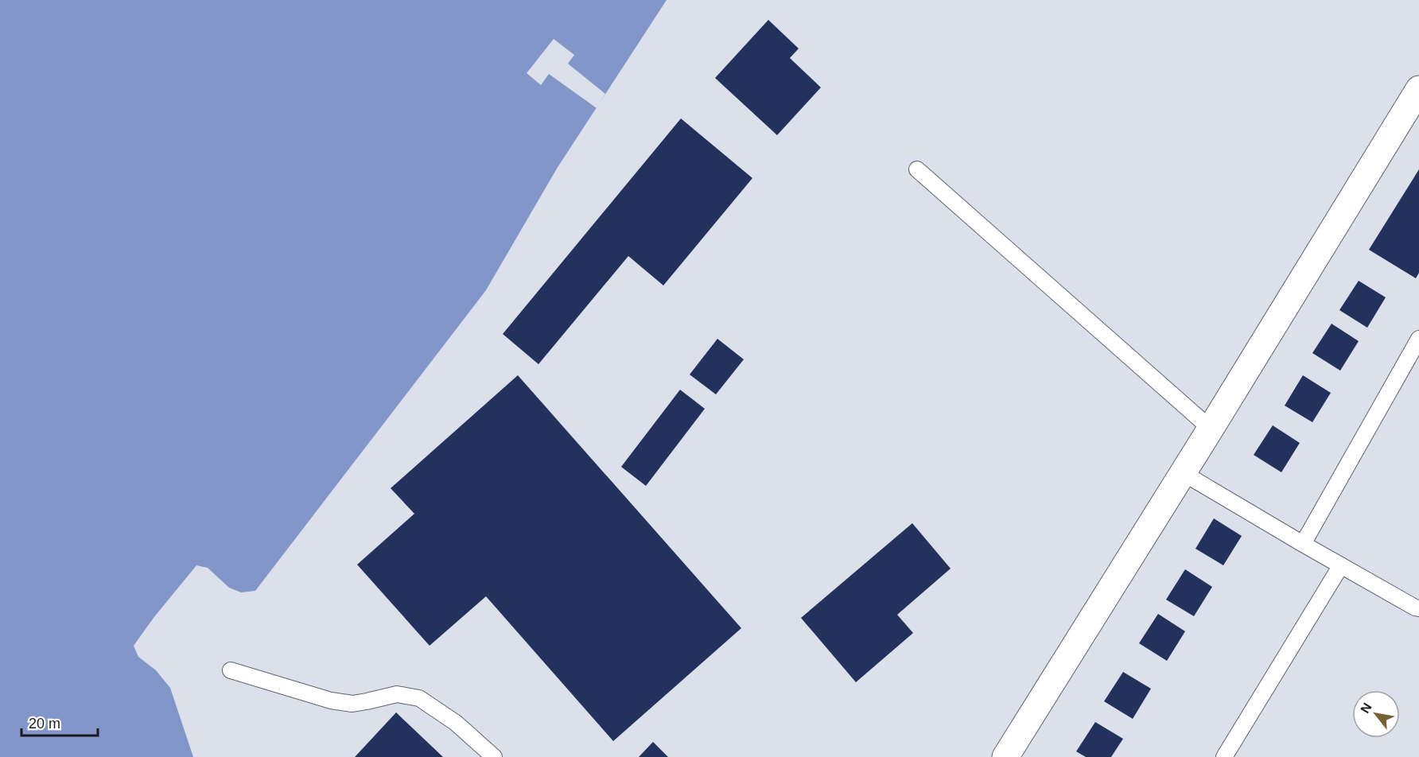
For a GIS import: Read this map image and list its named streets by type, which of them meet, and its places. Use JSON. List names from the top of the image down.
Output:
{
  "scale_bar": "20 m",
  "north": "top left"
}
